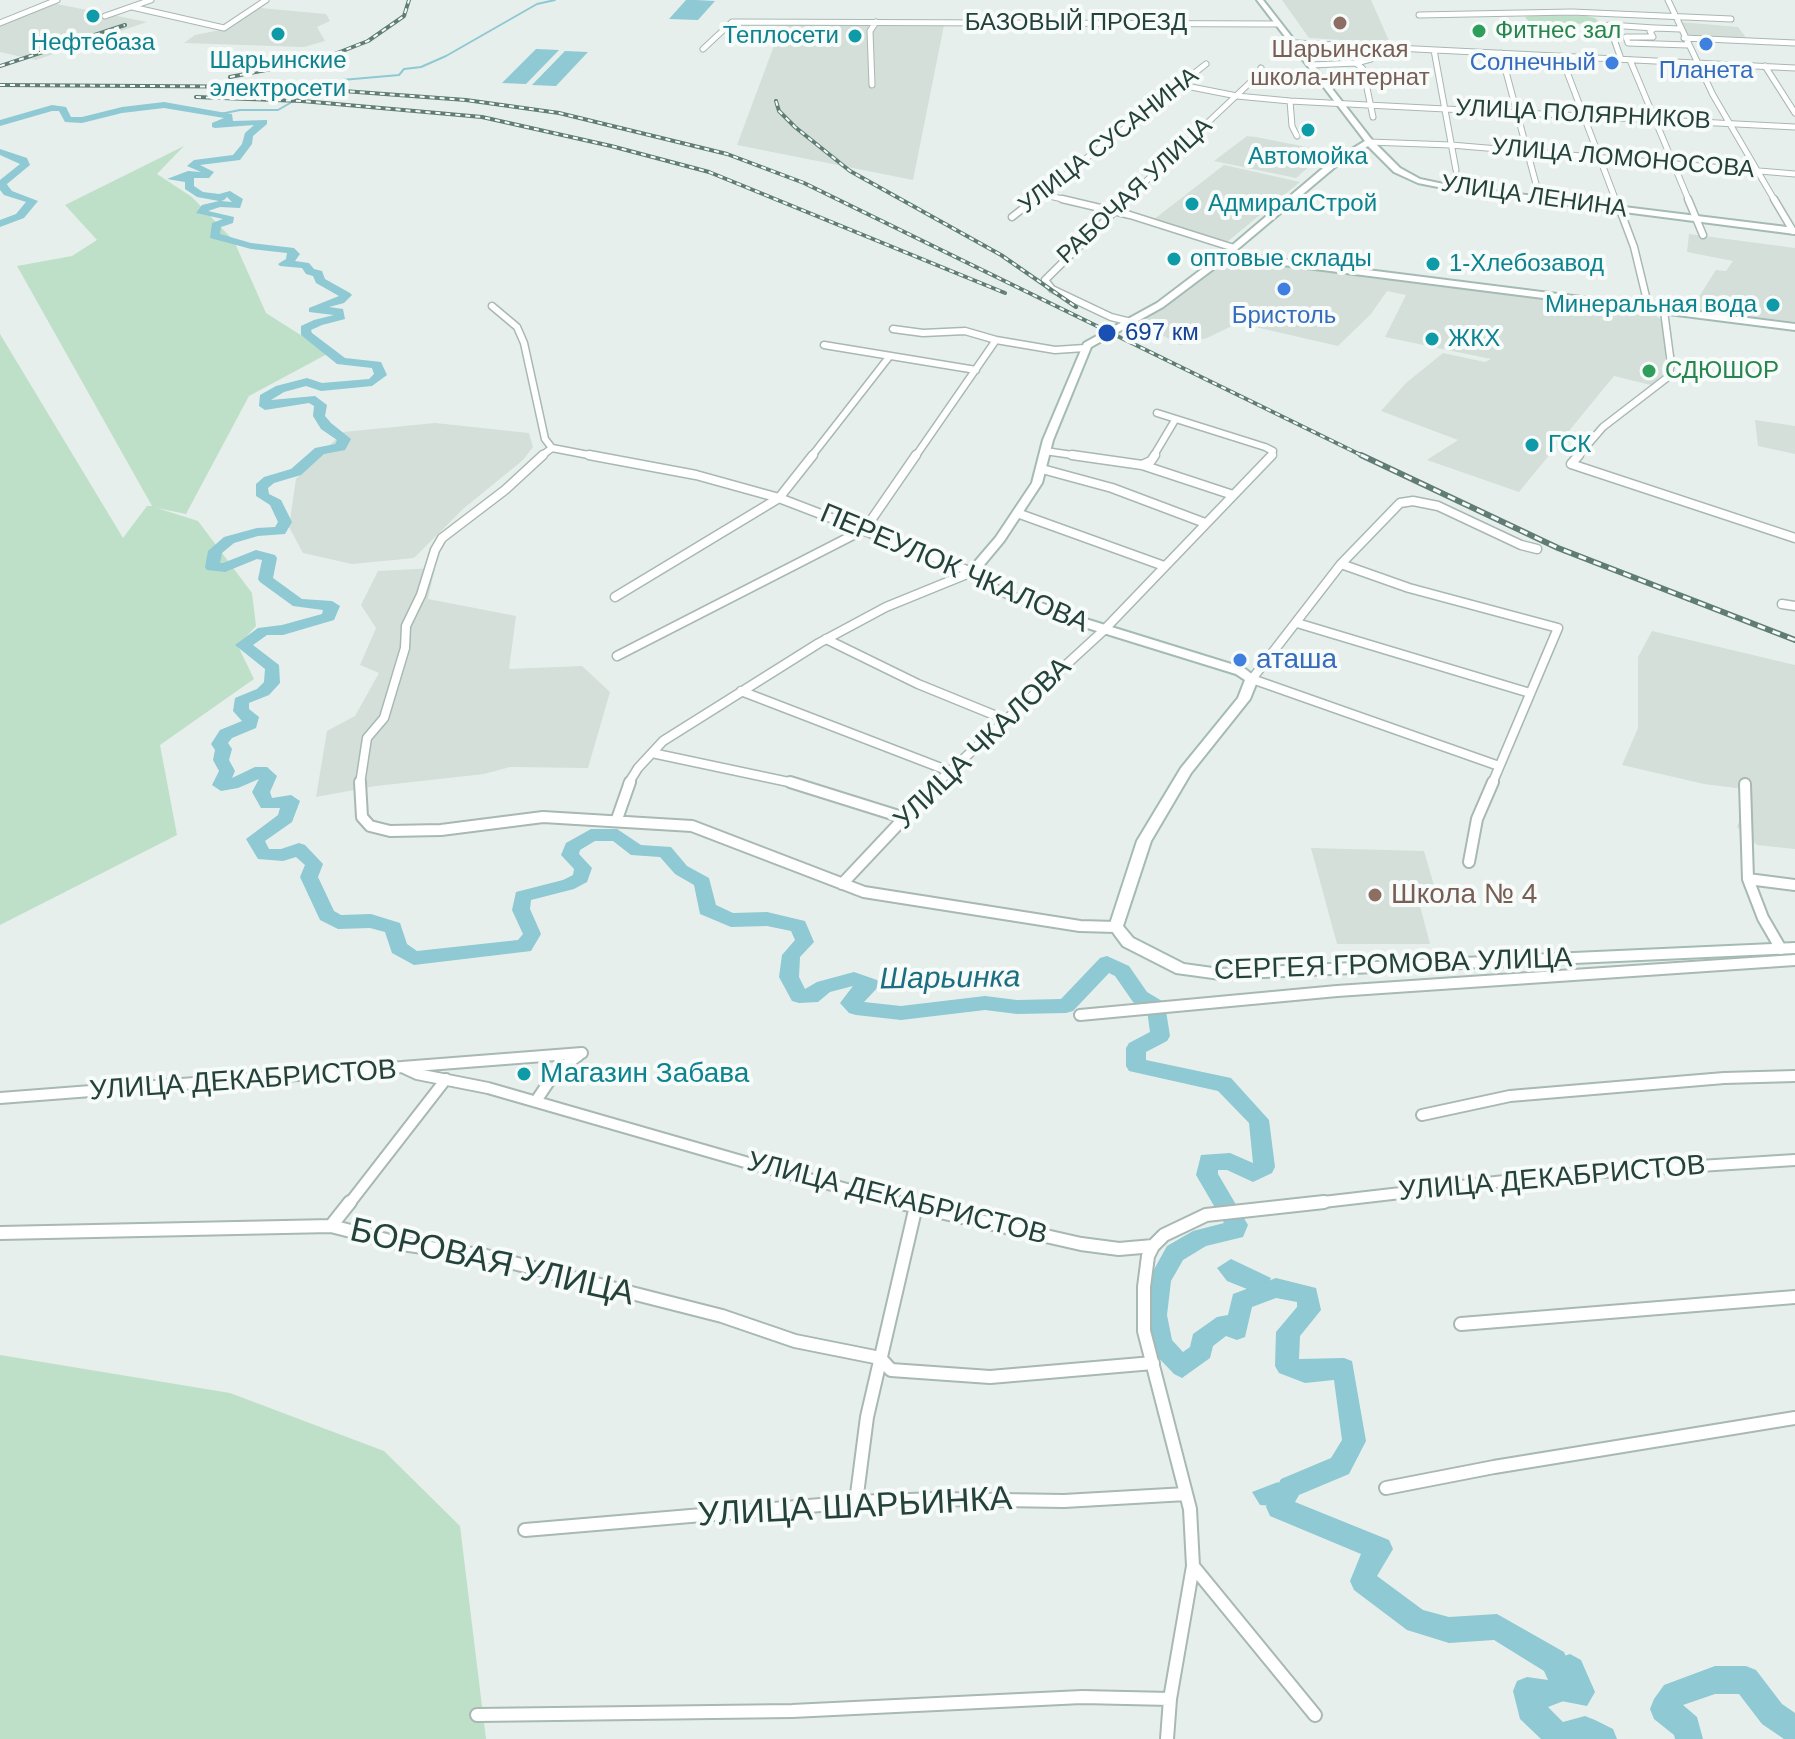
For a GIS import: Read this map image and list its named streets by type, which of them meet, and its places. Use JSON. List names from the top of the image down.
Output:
{
  "streets": {
    "street": [
      "БАЗОВЫЙ ПРОЕЗД",
      "УЛИЦА ПОЛЯРНИКОВ",
      "УЛИЦА СУСАНИНА",
      "УЛИЦА ЛОМОНОСОВА",
      "РАБОЧАЯ УЛИЦА",
      "УЛИЦА ЛЕНИНА",
      "ПЕРЕУЛОК ЧКАЛОВА",
      "УЛИЦА ЧКАЛОВА",
      "СЕРГЕЯ ГРОМОВА УЛИЦА",
      "УЛИЦА ДЕКАБРИСТОВ",
      "БОРОВАЯ УЛИЦА",
      "УЛИЦА ШАРЬИНКА"
    ]
  },
  "crossings": [
    ["БАЗОВЫЙ ПРОЕЗД", "УЛИЦА ЛЕНИНА"],
    ["УЛИЦА ПОЛЯРНИКОВ", "УЛИЦА СУСАНИНА"],
    ["УЛИЦА ПОЛЯРНИКОВ", "РАБОЧАЯ УЛИЦА"],
    ["УЛИЦА ПОЛЯРНИКОВ", "УЛИЦА ЛЕНИНА"],
    ["УЛИЦА ЛОМОНОСОВА", "УЛИЦА ЛЕНИНА"],
    ["ПЕРЕУЛОК ЧКАЛОВА", "УЛИЦА ЧКАЛОВА"]
  ],
  "water": ["Шарьинка"],
  "places": [
    "Нефтебаза",
    "Шарьинская школа-интернат",
    "Фитнес зал",
    "Шарьинские электросети",
    "Теплосети",
    "Планета",
    "Солнечный",
    "Автомойка",
    "АдмиралСтрой",
    "оптовые склады",
    "1-Хлебозавод",
    "Бристоль",
    "Минеральная вода",
    "697 км",
    "ЖКХ",
    "СДЮШОР",
    "ГСК",
    "аташа",
    "Школа № 4",
    "Магазин Забава"
  ]
}
